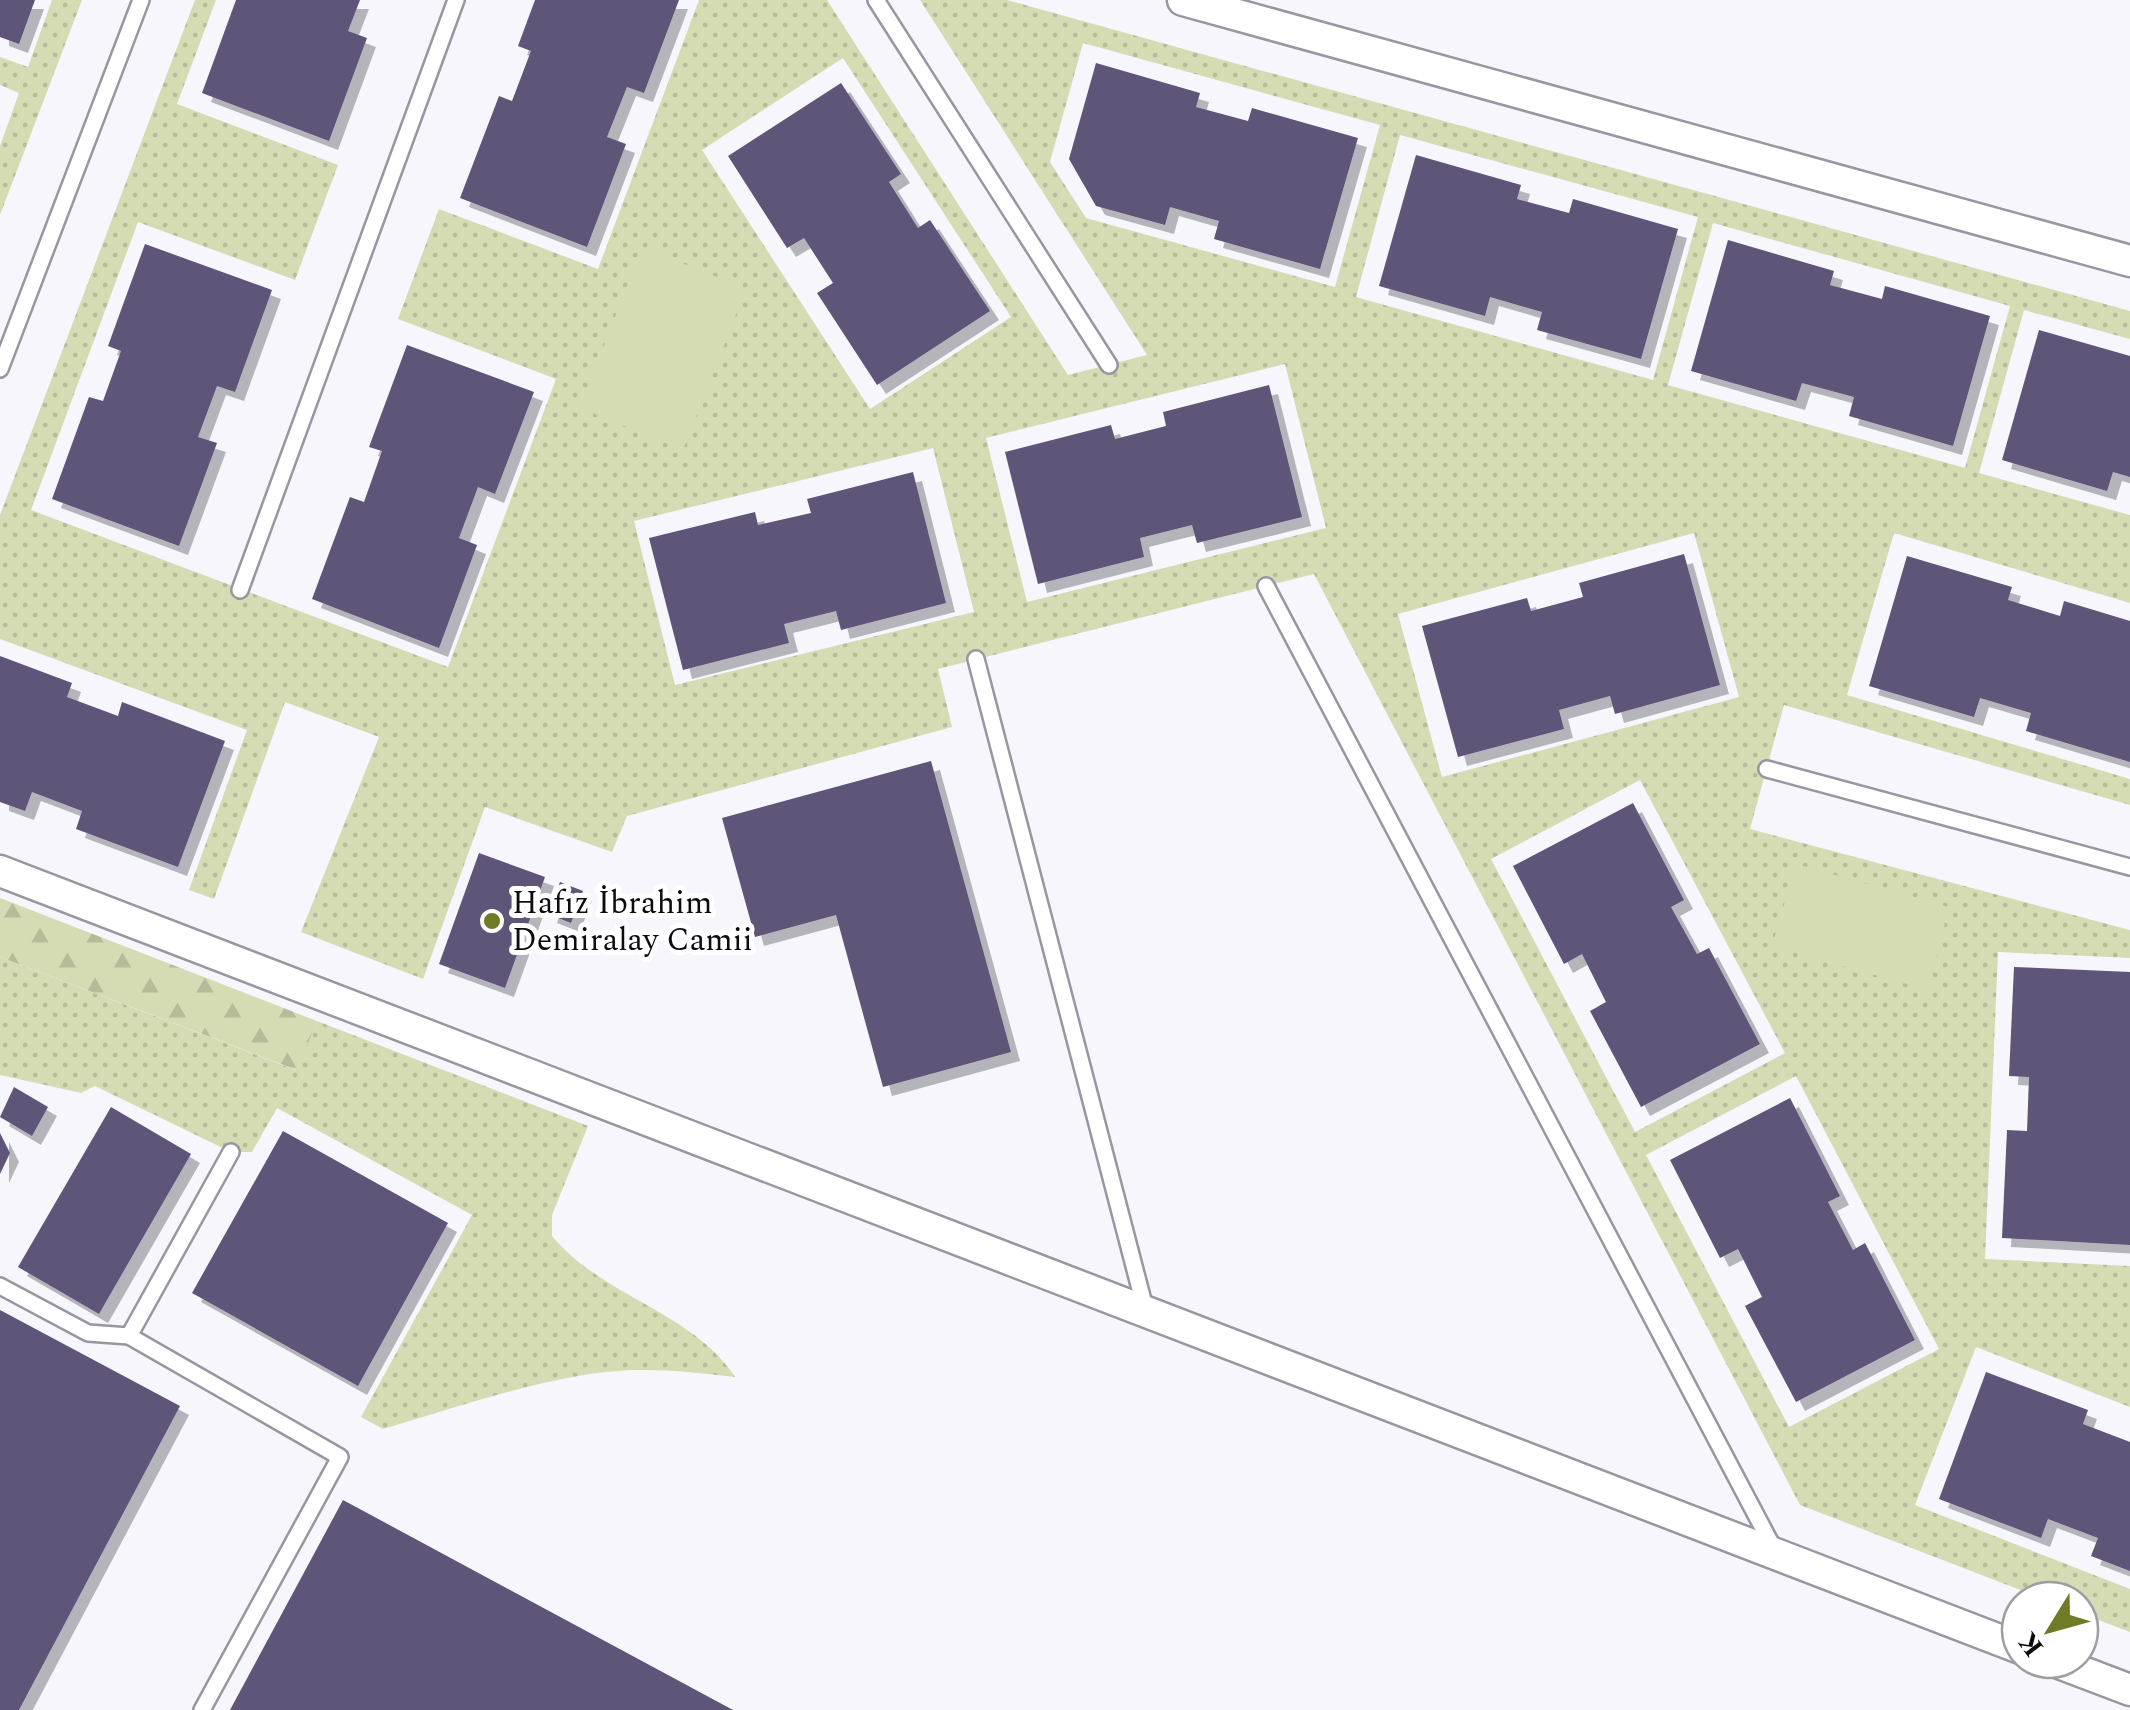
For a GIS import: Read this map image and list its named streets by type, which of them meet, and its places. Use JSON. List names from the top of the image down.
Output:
{
  "places": ["Hafız İbrahim Demiralay Camii"],
  "north": "bottom left"
}
